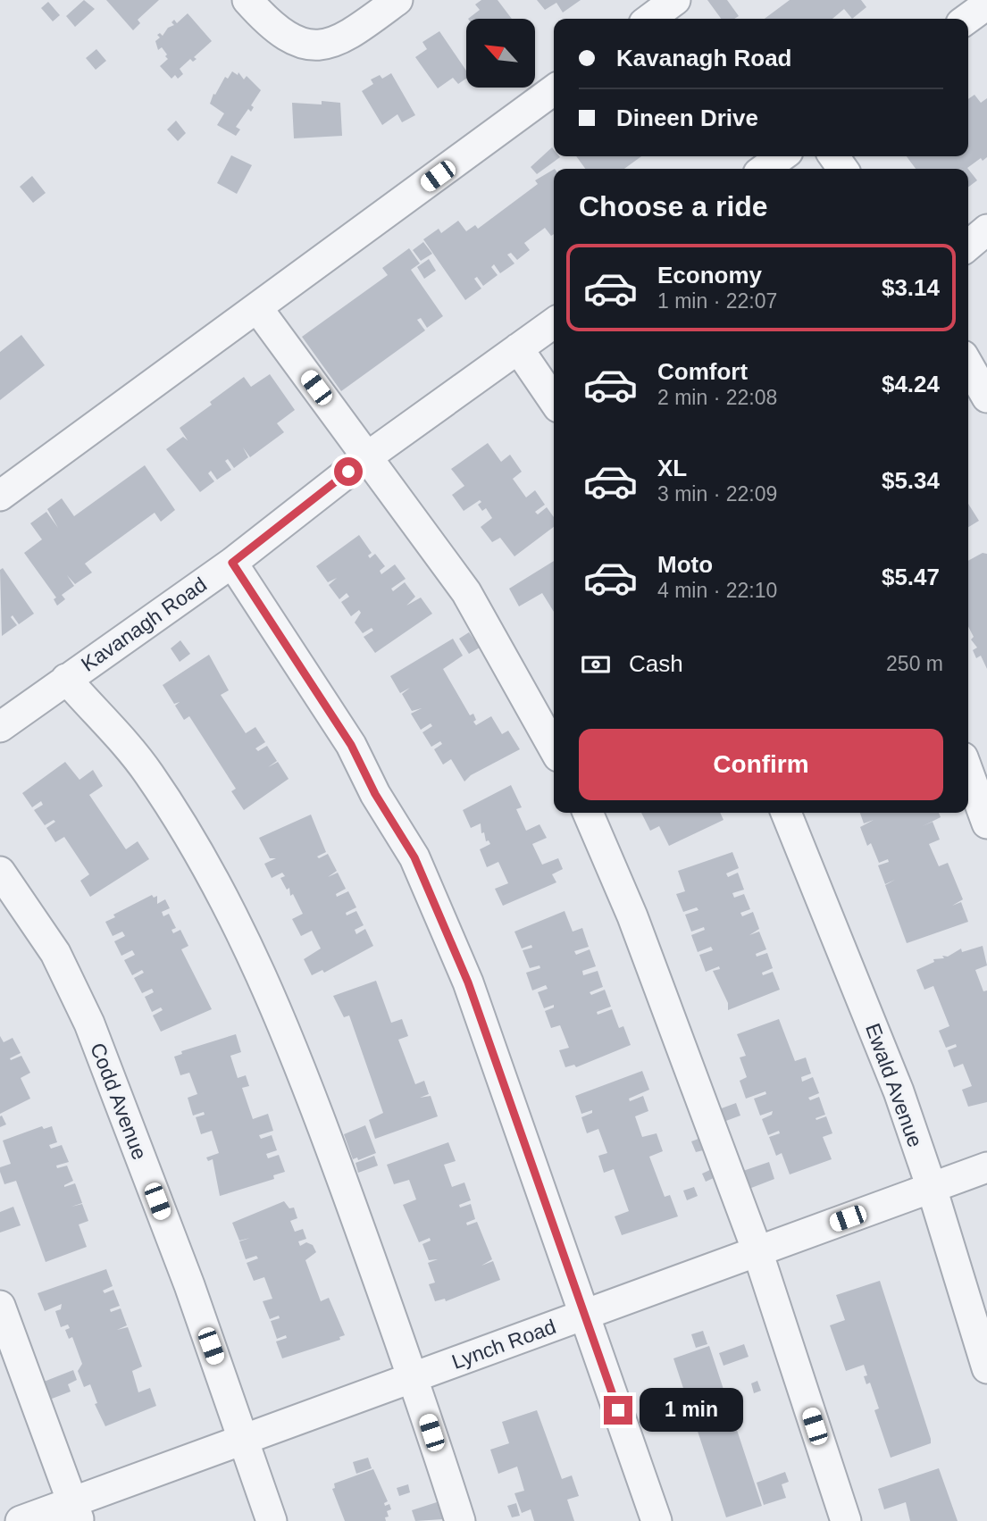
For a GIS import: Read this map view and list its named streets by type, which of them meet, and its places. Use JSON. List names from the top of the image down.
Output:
{
  "streets": {
    "street": [
      "Kavanagh Road",
      "Ewald Avenue",
      "Codd Avenue",
      "Lynch Road"
    ]
  },
  "crossings": [
    ["Ewald Avenue", "Lynch Road"],
    ["Codd Avenue", "Lynch Road"]
  ],
  "north": "top left",
  "page": {
    "banner": ["Kavanagh Road", "Dineen Drive"],
    "heading": "Choose a ride",
    "list": [
      {
        "name": "Economy",
        "note": "1 min · 22:07",
        "value": "$3.14"
      },
      {
        "name": "Comfort",
        "note": "2 min · 22:08",
        "value": "$4.24"
      },
      {
        "name": "XL",
        "note": "3 min · 22:09",
        "value": "$5.34"
      },
      {
        "name": "Moto",
        "note": "4 min · 22:10",
        "value": "$5.47"
      }
    ],
    "pay": ["Cash", "250 m"],
    "buttons": "Confirm",
    "bubble": "1 min"
  }
}
